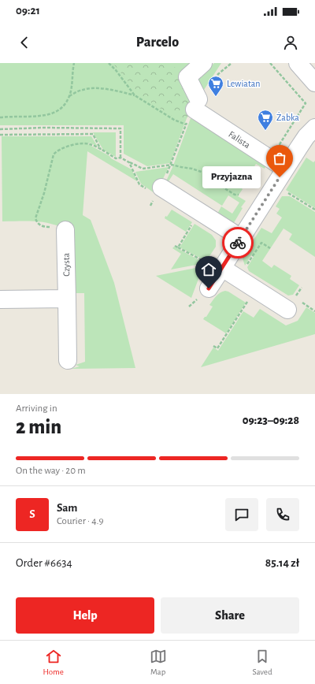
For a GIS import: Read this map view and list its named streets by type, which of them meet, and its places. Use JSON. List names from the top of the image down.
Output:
{
  "streets": {
    "street": ["Falista", "Czysta"]
  },
  "places": {
    "supermarket": ["Lewiatan", "Żabka"],
    "other": ["Przyjazna"]
  },
  "page": {
    "status": "09:21",
    "header": "Parcelo",
    "bubble": "Przyjazna",
    "heading": ["2 min", "Arriving in", "09:23–09:28"],
    "panel": [
      "Sam",
      "Courier · 4.9",
      "Order #6634",
      "85.14 zł"
    ],
    "bar": "On the way · 20 m",
    "round": "S",
    "buttons": ["Help", "Share"],
    "tabs": ["Home", "Map", "Saved"]
  }
}
